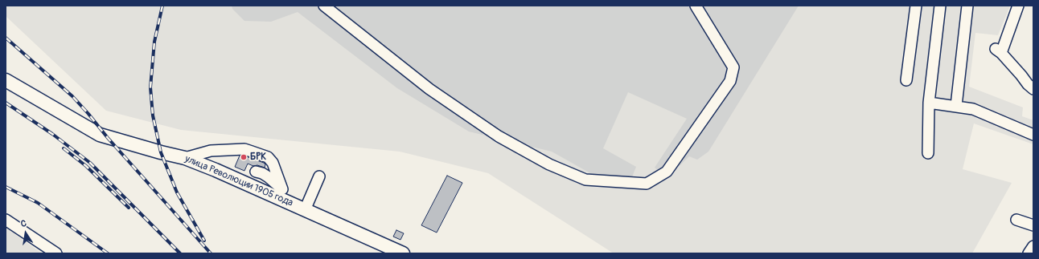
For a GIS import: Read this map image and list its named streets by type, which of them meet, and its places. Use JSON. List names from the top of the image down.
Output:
{
  "streets": {
    "main road": ["улица Революции 1905 года"]
  },
  "places": ["БРК"],
  "north": "top"
}
